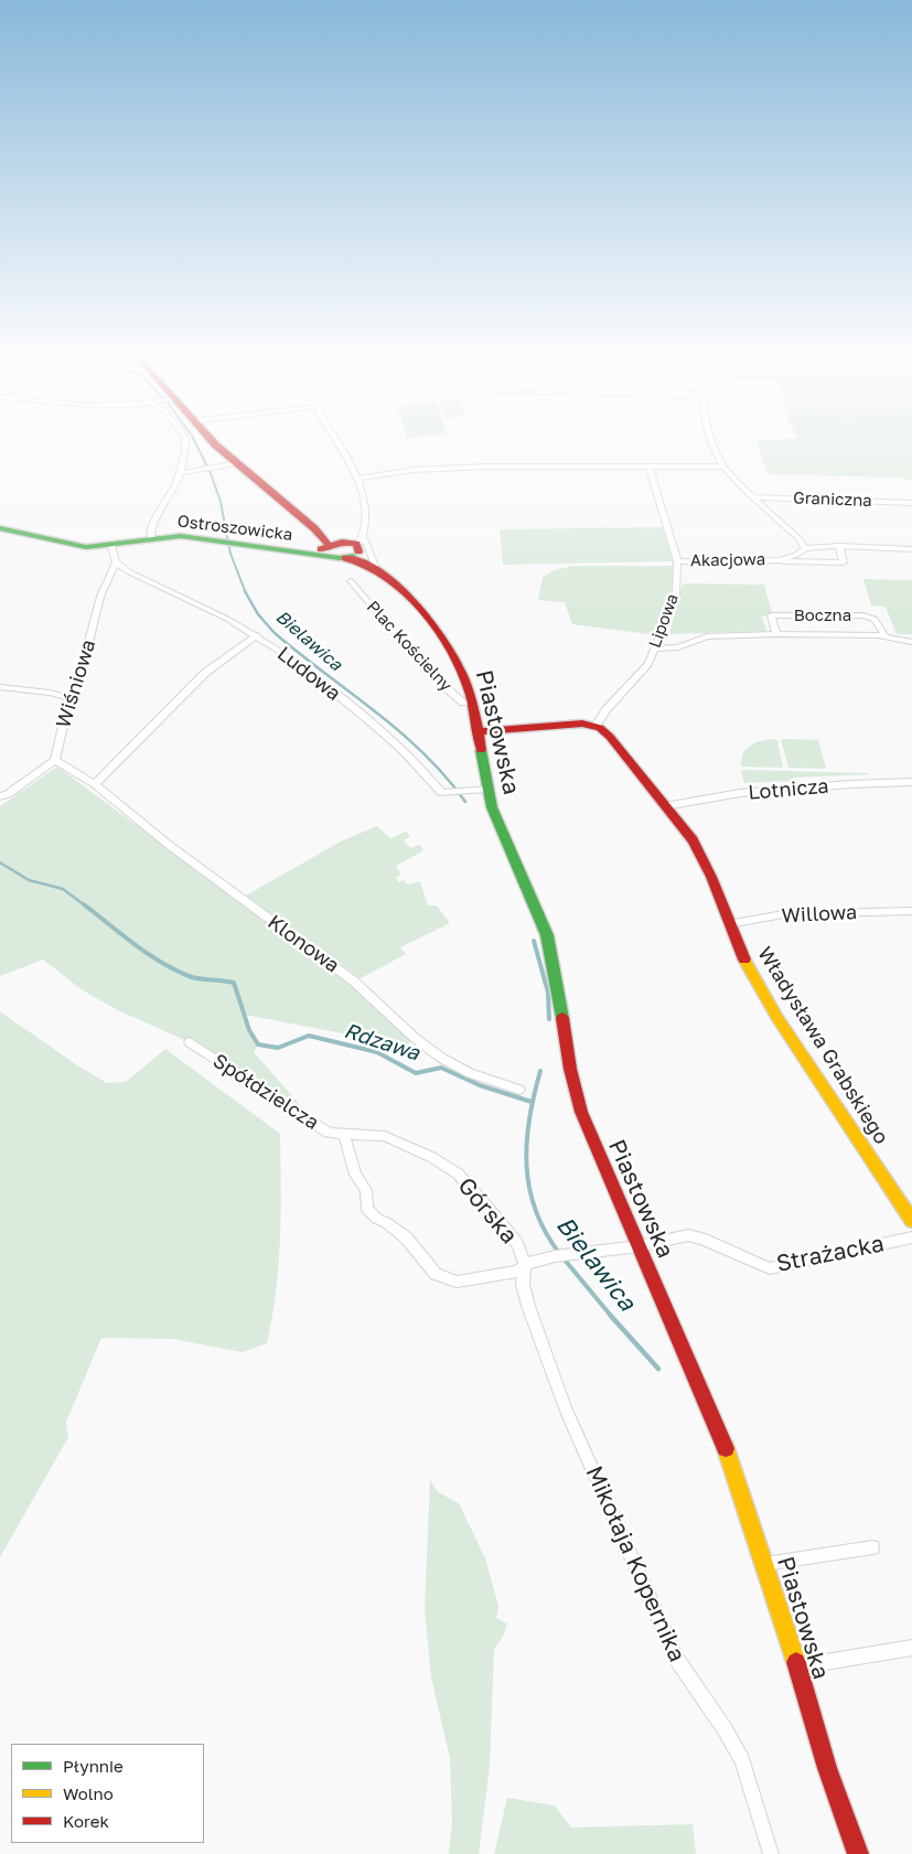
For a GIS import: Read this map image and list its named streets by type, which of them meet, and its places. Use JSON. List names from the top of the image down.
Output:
{
  "streets": {
    "main road": ["Ostroszowicka", "Piastowska", "Władysława Grabskiego"],
    "street": [
      "Graniczna",
      "Akacjowa",
      "Boczna",
      "Lipowa",
      "Plac Kościelny",
      "Ludowa",
      "Wiśniowa",
      "Lotnicza",
      "Willowa",
      "Klonowa",
      "Spółdzielcza",
      "Górska",
      "Strażacka",
      "Mikołaja Kopernika"
    ]
  },
  "crossings": [
    ["Ostroszowicka", "Piastowska"],
    ["Akacjowa", "Lipowa"],
    ["Boczna", "Lipowa"],
    ["Lipowa", "Władysława Grabskiego"],
    ["Plac Kościelny", "Piastowska"],
    ["Ludowa", "Wiśniowa"],
    ["Ludowa", "Piastowska"],
    ["Wiśniowa", "Klonowa"],
    ["Piastowska", "Strażacka"],
    ["Lotnicza", "Władysława Grabskiego"],
    ["Willowa", "Władysława Grabskiego"],
    ["Spółdzielcza", "Górska"],
    ["Górska", "Strażacka"],
    ["Górska", "Mikołaja Kopernika"],
    ["Strażacka", "Mikołaja Kopernika"]
  ],
  "water": ["Bielawica", "Rdzawa"],
  "legend": ["Płynnie", "Wolno", "Korek"]
}
